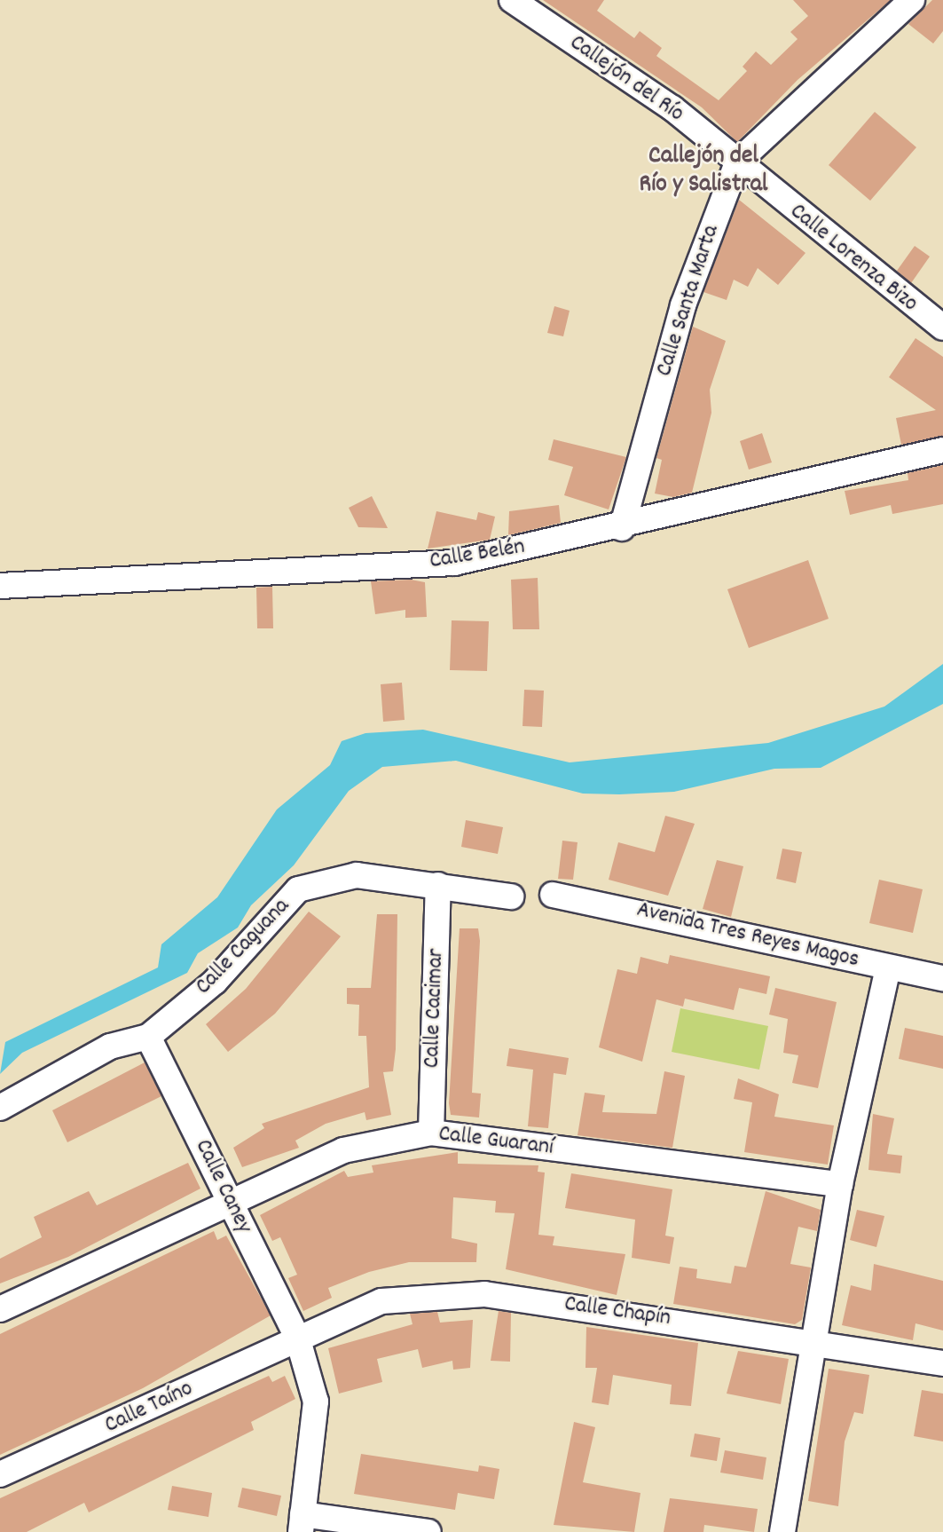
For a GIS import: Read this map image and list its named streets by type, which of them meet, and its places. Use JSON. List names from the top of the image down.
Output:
{
  "streets": {
    "street": [
      "Callejón del Río",
      "Calle Lorenza Bizo",
      "Calle Santa Marta",
      "Calle Belén",
      "Avenida Tres Reyes Magos",
      "Calle Caguana",
      "Calle Cacimar",
      "Calle Guaraní",
      "Calle Caney",
      "Calle Chapín",
      "Calle Taíno"
    ]
  },
  "crossings": [
    ["Callejón del Río", "Calle Lorenza Bizo"],
    ["Callejón del Río", "Calle Santa Marta"],
    ["Calle Lorenza Bizo", "Calle Santa Marta"],
    ["Calle Santa Marta", "Calle Belén"],
    ["Calle Caguana", "Calle Cacimar"],
    ["Calle Caguana", "Calle Caney"],
    ["Calle Cacimar", "Calle Guaraní"],
    ["Calle Guaraní", "Calle Caney"],
    ["Calle Caney", "Calle Chapín"],
    ["Calle Caney", "Calle Taíno"],
    ["Calle Chapín", "Calle Taíno"]
  ],
  "districts": ["Callejón del Río y Salistral"]
}
